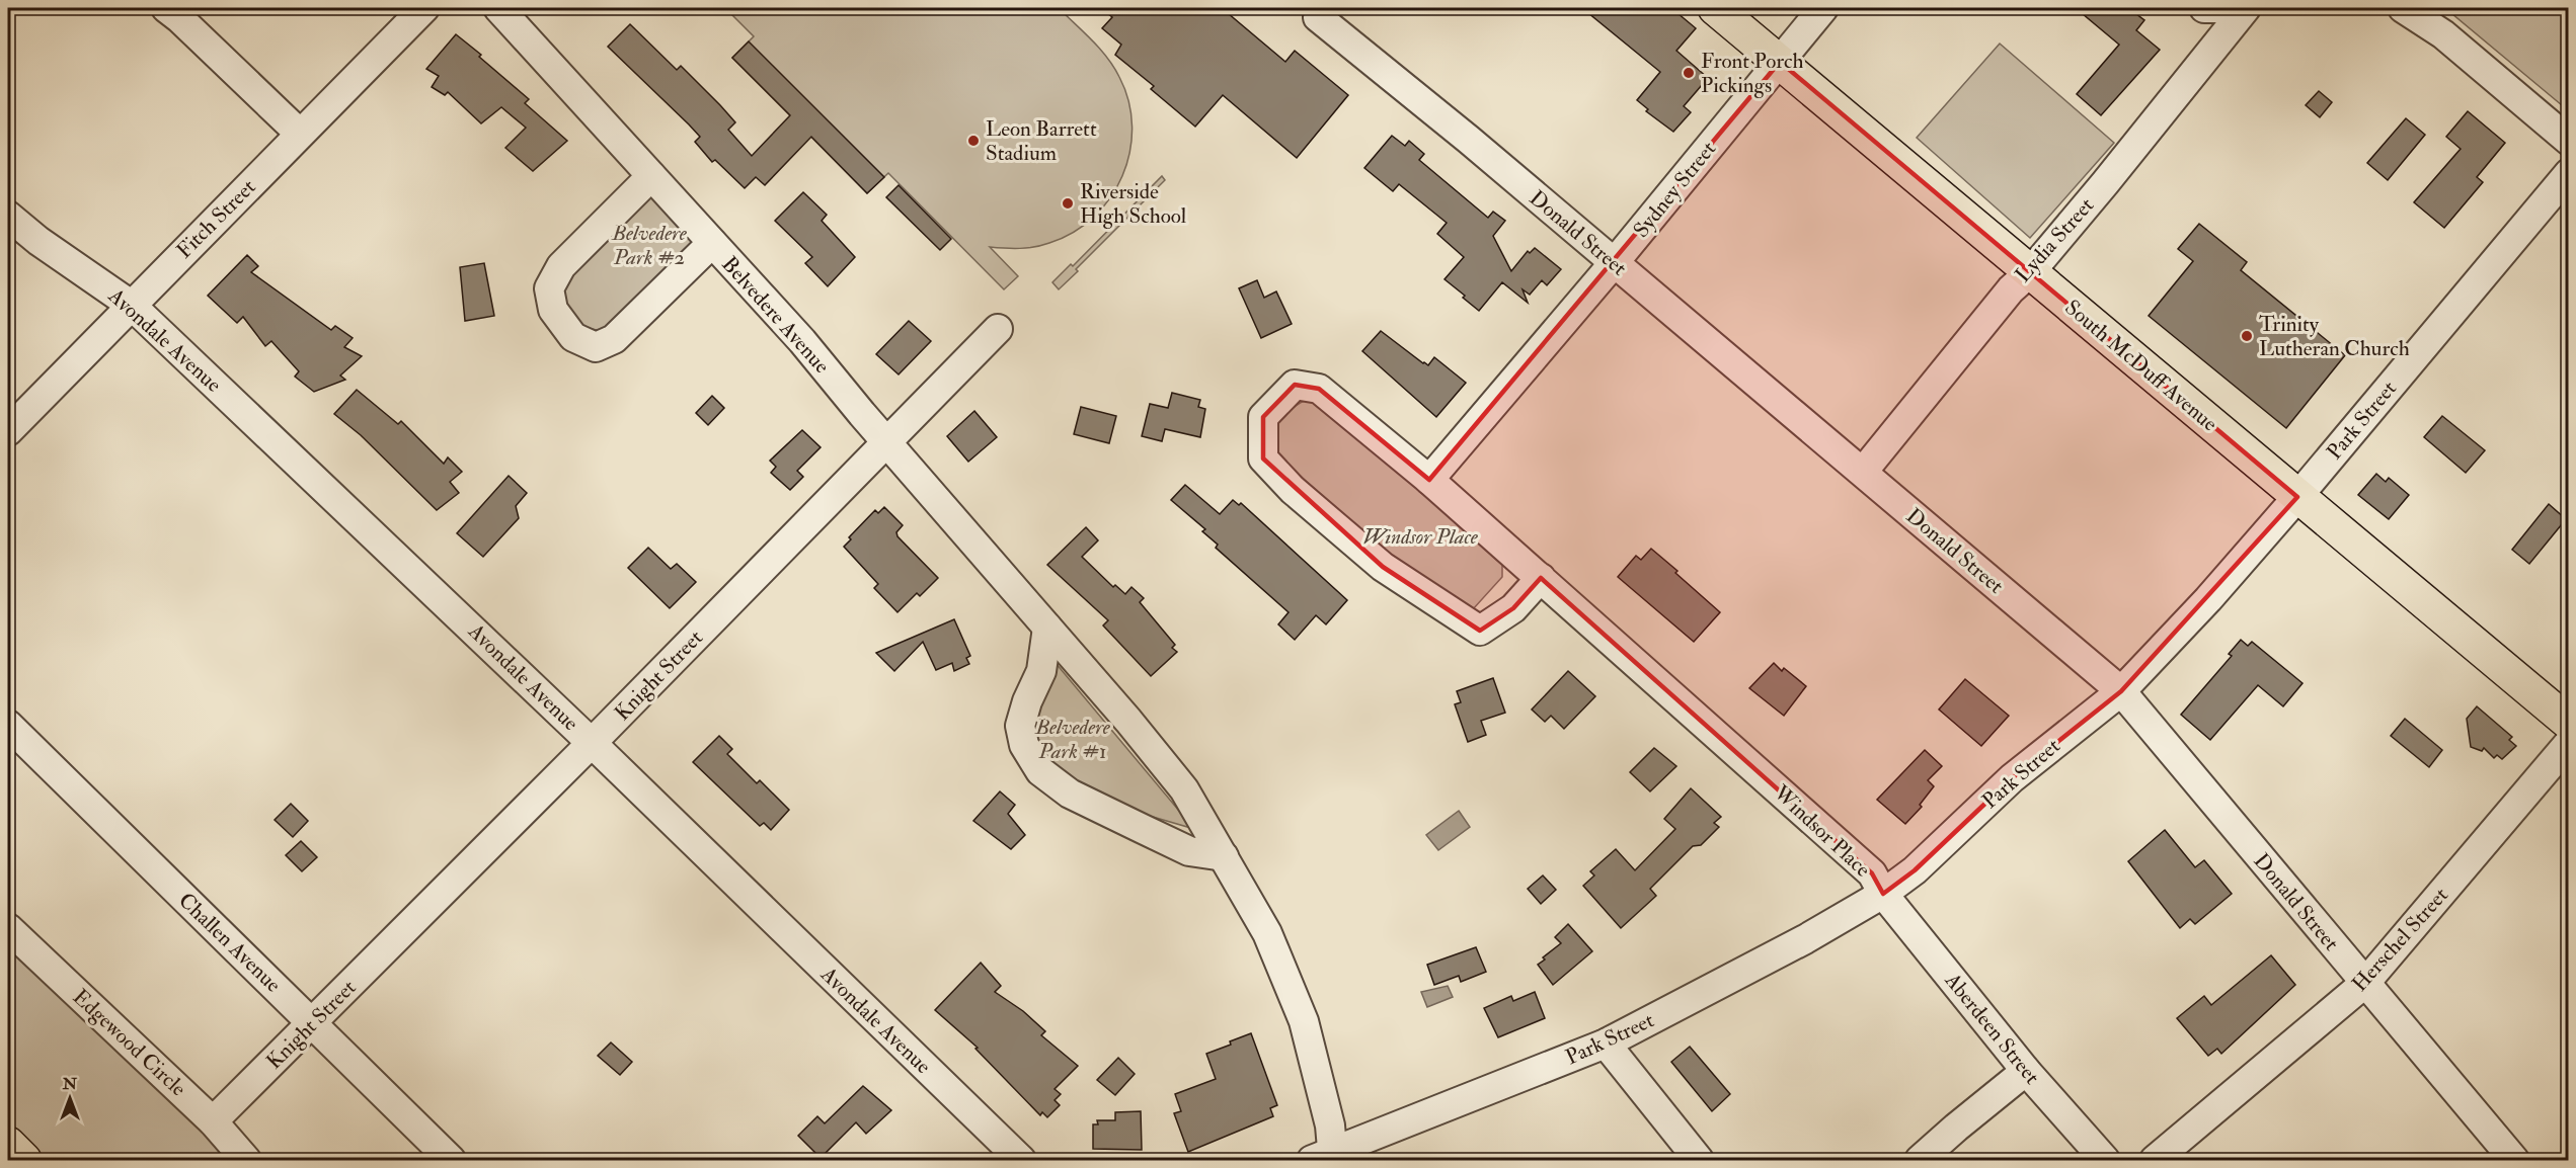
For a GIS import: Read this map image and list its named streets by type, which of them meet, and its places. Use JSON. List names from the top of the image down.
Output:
{
  "streets": {
    "main road": ["South McDuff Avenue"],
    "street": [
      "Sydney Street",
      "Fitch Street",
      "Donald Street",
      "Lydia Street",
      "Belvedere Avenue",
      "Avondale Avenue",
      "Park Street",
      "Knight Street",
      "Windsor Place",
      "Herschel Street",
      "Challen Avenue",
      "Aberdeen Street",
      "Edgewood Circle"
    ]
  },
  "crossings": [
    ["Sydney Street", "Donald Street"],
    ["Sydney Street", "South McDuff Avenue"],
    ["Sydney Street", "Windsor Place"],
    ["Fitch Street", "Avondale Avenue"],
    ["Donald Street", "Lydia Street"],
    ["Donald Street", "Park Street"],
    ["Donald Street", "Herschel Street"],
    ["Lydia Street", "South McDuff Avenue"],
    ["Belvedere Avenue", "Park Street"],
    ["Belvedere Avenue", "Knight Street"],
    ["Avondale Avenue", "Knight Street"],
    ["South McDuff Avenue", "Park Street"],
    ["Park Street", "Windsor Place"],
    ["Park Street", "Aberdeen Street"],
    ["Knight Street", "Challen Avenue"],
    ["Knight Street", "Edgewood Circle"],
    ["Windsor Place", "Aberdeen Street"]
  ],
  "parks": ["Belvedere Park #2", "Windsor Place", "Belvedere Park #1"],
  "places": [
    "Front Porch Pickings",
    "Leon Barrett Stadium",
    "Riverside High School",
    "Trinity Lutheran Church"
  ],
  "north": "top"
}
